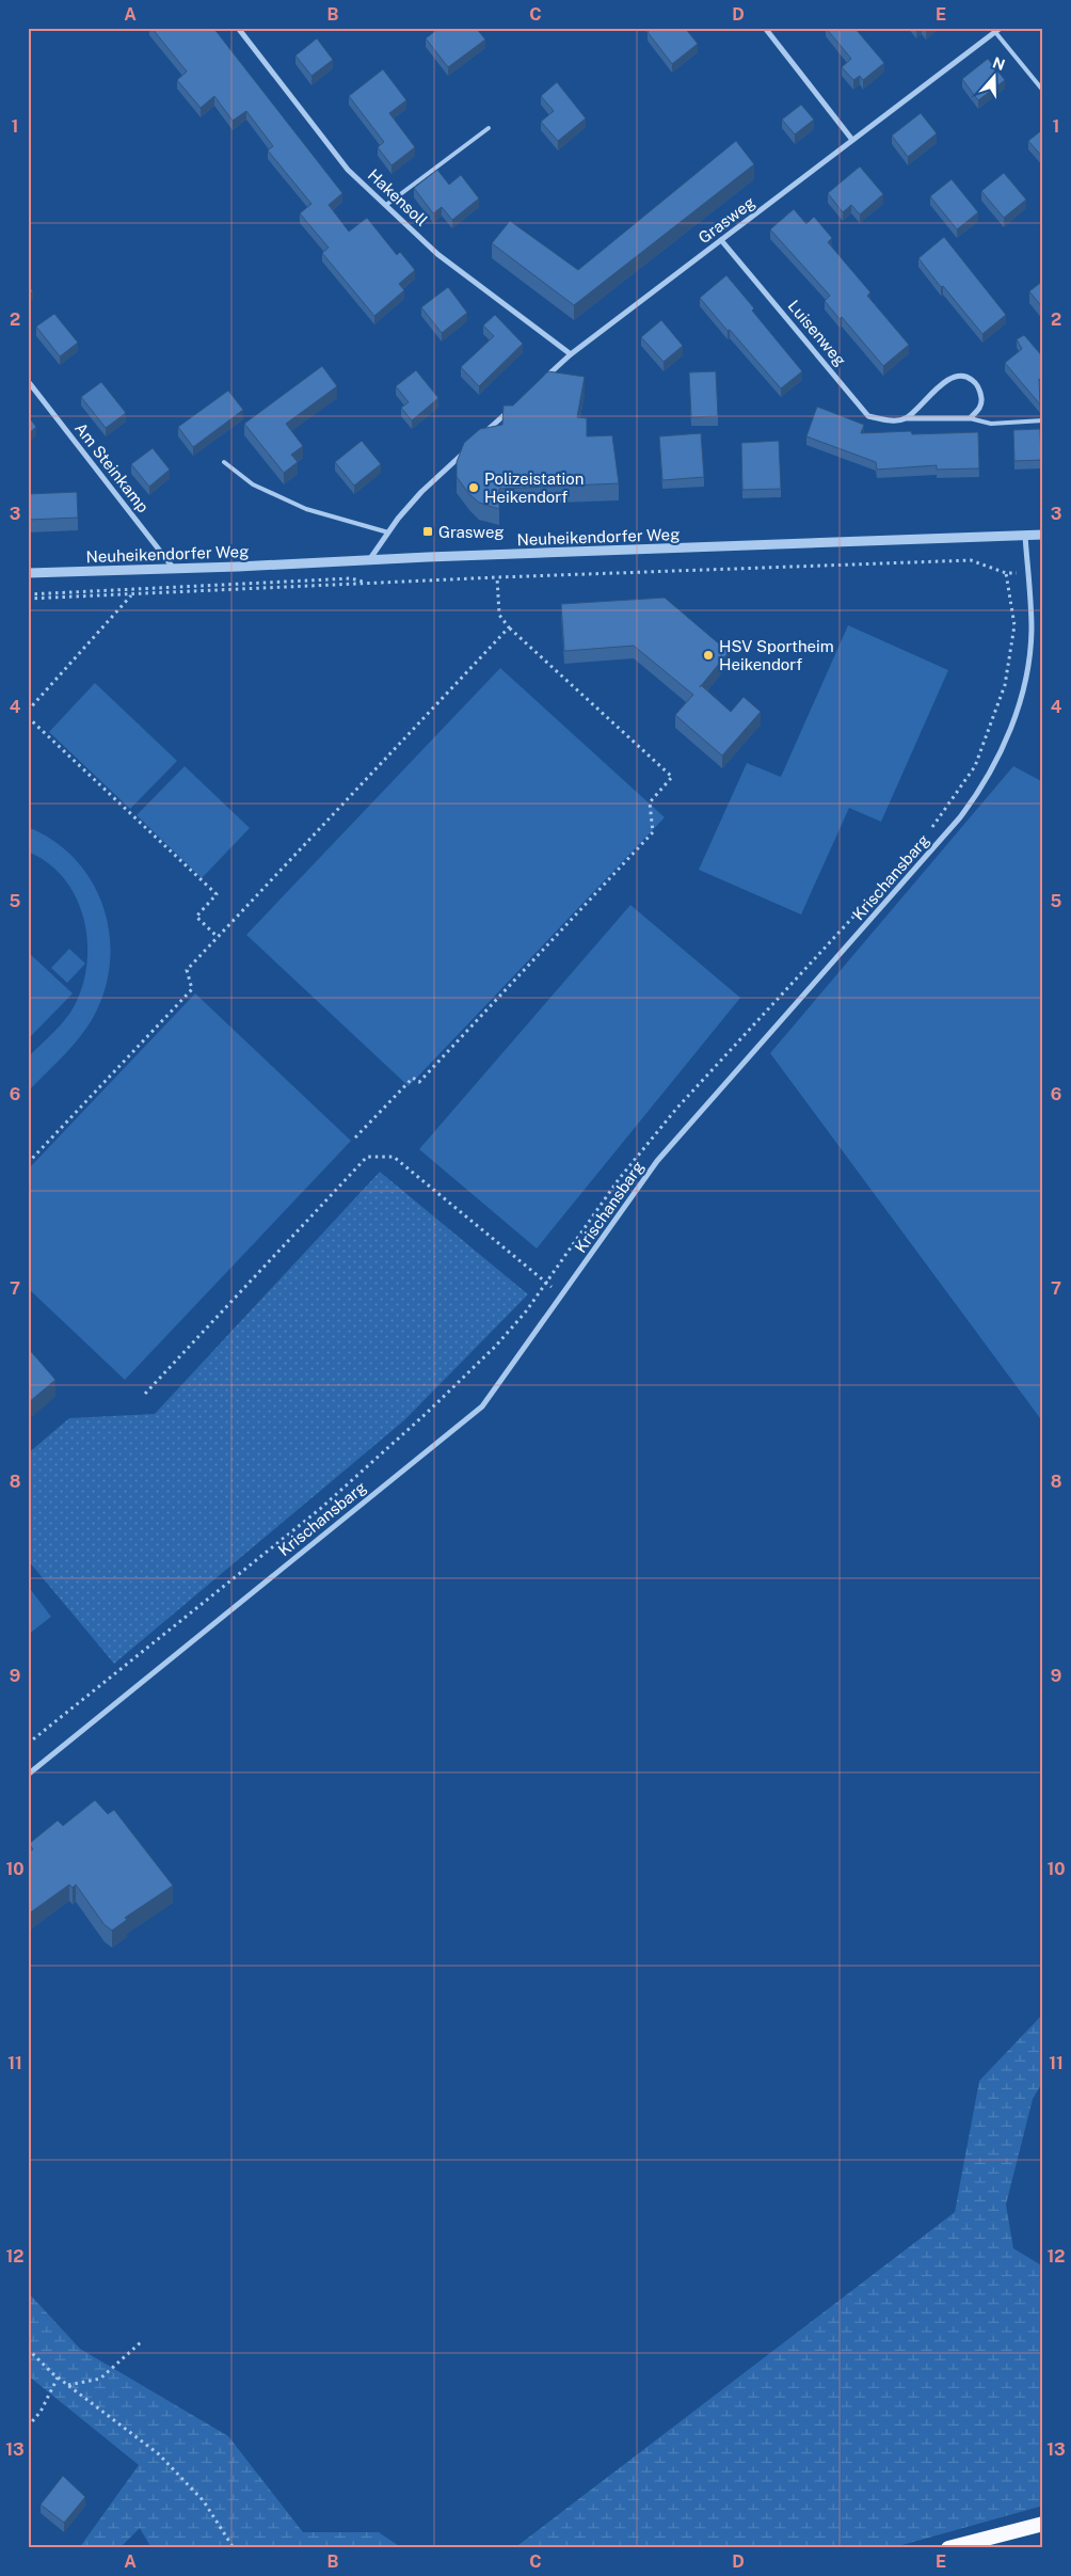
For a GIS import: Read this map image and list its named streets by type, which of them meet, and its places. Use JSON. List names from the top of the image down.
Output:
{
  "streets": {
    "street": [
      "Hakensoll",
      "Grasweg",
      "Luisenweg",
      "Am Steinkamp",
      "Neuheikendorfer Weg",
      "Krischansbarg"
    ]
  },
  "crossings": [
    ["Hakensoll", "Grasweg"],
    ["Grasweg", "Luisenweg"],
    ["Am Steinkamp", "Neuheikendorfer Weg"],
    ["Neuheikendorfer Weg", "Krischansbarg"]
  ],
  "places": {
    "other": ["Polizeistation Heikendorf", "HSV Sportheim Heikendorf"],
    "transit": ["Grasweg"]
  },
  "north": "top",
  "grid": {
    "columns": [
      "A",
      "B",
      "C",
      "D",
      "E"
    ],
    "rows": [
      "1",
      "2",
      "3",
      "4",
      "5",
      "6",
      "7",
      "8",
      "9",
      "10",
      "11",
      "12",
      "13"
    ]
  }
}
